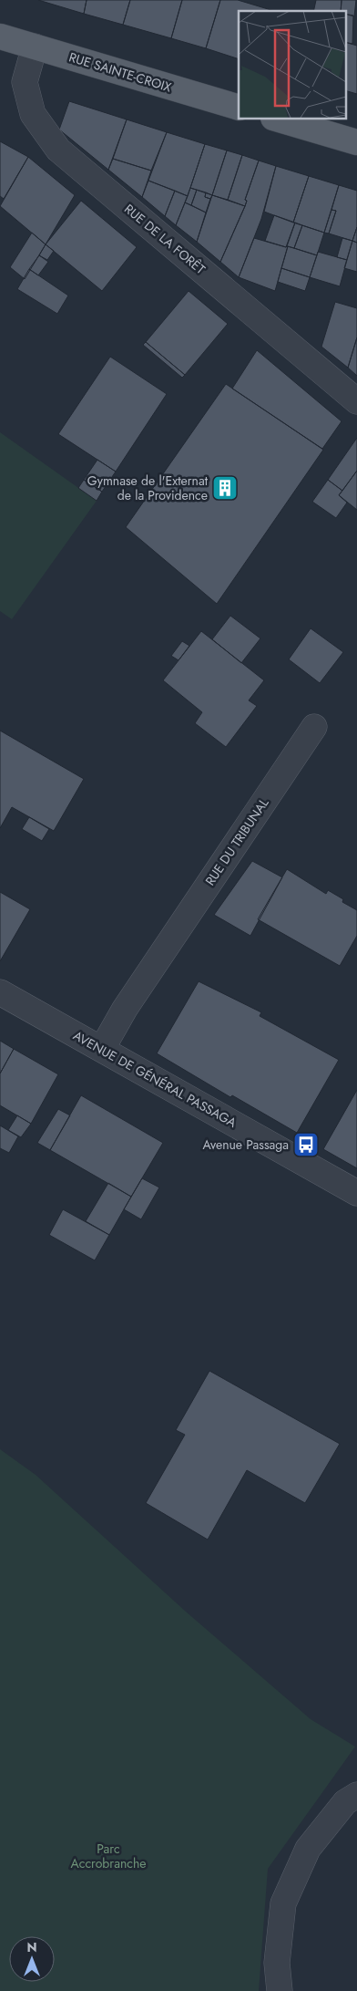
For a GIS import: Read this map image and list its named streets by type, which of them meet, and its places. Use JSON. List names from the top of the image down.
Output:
{
  "streets": {
    "main road": ["RUE SAINTE-CROIX"],
    "street": ["RUE DE LA FORÊT", "RUE DU TRIBUNAL", "AVENUE DE GÉNÉRAL PASSAGA"]
  },
  "crossings": [
    ["RUE SAINTE-CROIX", "RUE DE LA FORÊT"],
    ["RUE DU TRIBUNAL", "AVENUE DE GÉNÉRAL PASSAGA"]
  ],
  "parks": ["Parc Accrobranche"],
  "places": {
    "building": ["Gymnase de l'Externat de la Providence"],
    "bus stop": ["Avenue Passaga"]
  },
  "north": "top"
}
